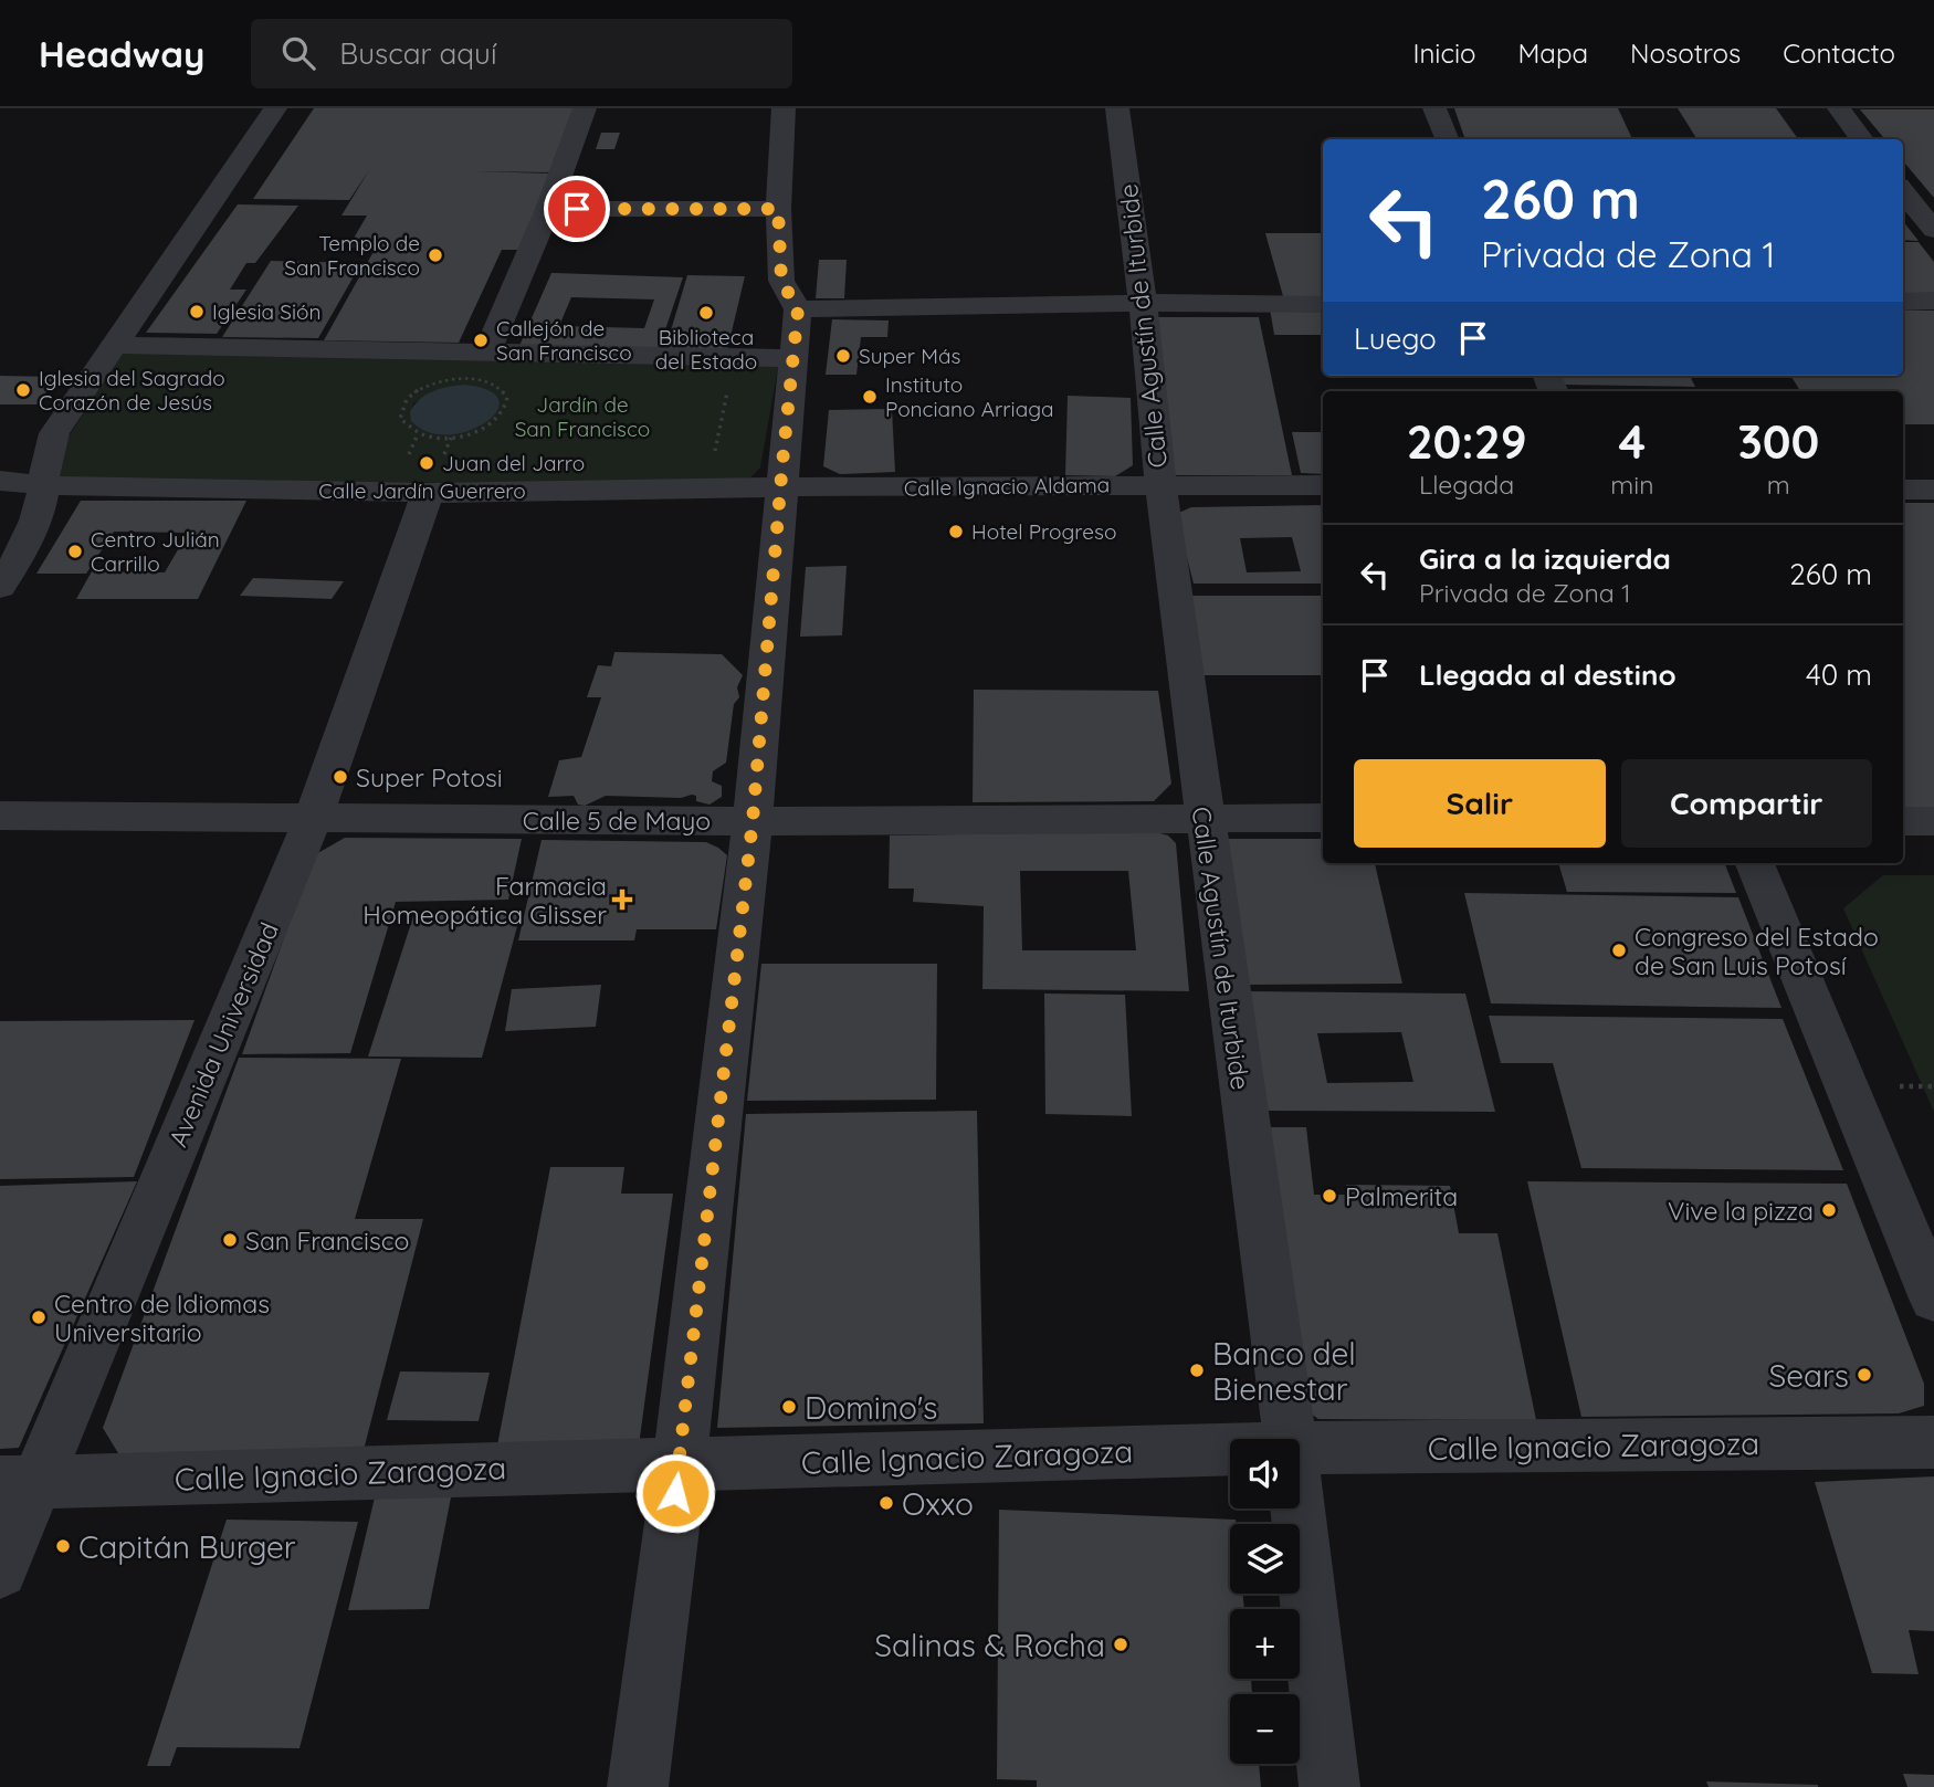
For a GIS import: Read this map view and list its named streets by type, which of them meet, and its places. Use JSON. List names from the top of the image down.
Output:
{
  "streets": {
    "street": [
      "Calle Agustín de Iturbide",
      "Calle Ignacio Aldama",
      "Calle Jardín Guerrero",
      "Calle 5 de Mayo",
      "Avenida Universidad",
      "Calle Ignacio Zaragoza"
    ]
  },
  "crossings": [
    ["Calle Agustín de Iturbide", "Calle Ignacio Aldama"],
    ["Calle Agustín de Iturbide", "Calle 5 de Mayo"],
    ["Calle Ignacio Aldama", "Calle Jardín Guerrero"],
    ["Calle Jardín Guerrero", "Avenida Universidad"],
    ["Calle 5 de Mayo", "Avenida Universidad"],
    ["Avenida Universidad", "Calle Ignacio Zaragoza"]
  ],
  "parks": ["Jardín de San Francisco"],
  "places": {
    "other": [
      "Templo de San Francisco",
      "Iglesia Sión",
      "Biblioteca del Estado",
      "Callejón de San Francisco",
      "Super Más",
      "Iglesia del Sagrado Corazón de Jesús",
      "Instituto Ponciano Arriaga",
      "Juan del Jarro",
      "Hotel Progreso",
      "Centro Julián Carrillo",
      "Super Potosi",
      "Congreso del Estado de San Luis Potosí",
      "Palmerita",
      "Vive la pizza",
      "San Francisco",
      "Centro de Idiomas Universitario",
      "Banco del Bienestar",
      "Sears",
      "Domino's",
      "Oxxo",
      "Capitán Burger",
      "Salinas & Rocha"
    ],
    "health": ["Farmacia Homeopática Glisser"]
  },
  "page": {
    "header": "Headway",
    "search": "Buscar aquí",
    "nav": [
      "Inicio",
      "Mapa",
      "Nosotros",
      "Contacto"
    ],
    "turn": ["260 m", "Privada de Zona 1"],
    "then": "Luego",
    "eta": [
      "20:29",
      "Llegada",
      "4",
      "min",
      "300",
      "m"
    ],
    "list": [
      {
        "name": "Gira a la izquierda",
        "note": "Privada de Zona 1",
        "value": "260 m"
      },
      {
        "name": "Llegada al destino",
        "value": "40 m"
      }
    ],
    "buttons": ["Salir", "Compartir"],
    "map_buttons": ["+", "−"]
  }
}
